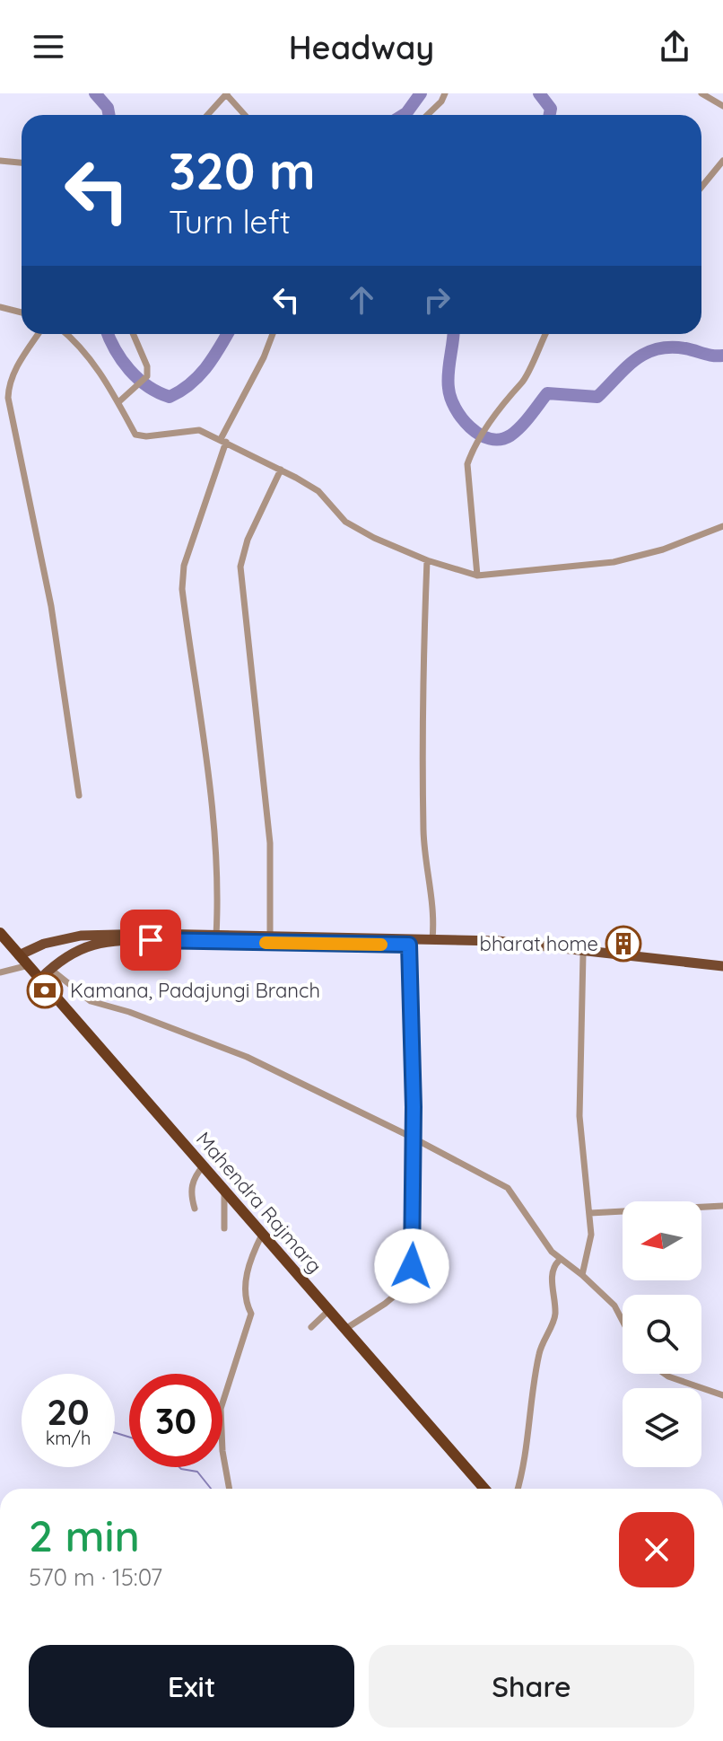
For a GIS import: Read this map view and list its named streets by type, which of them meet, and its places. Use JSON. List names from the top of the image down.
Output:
{
  "streets": {
    "highway": ["Mahendra Rajmarg"]
  },
  "places": {
    "building": ["bharat home"],
    "bank": ["Kamana, Padajungi Branch"]
  },
  "north": "left",
  "page": {
    "header": "Headway",
    "turn": ["320 m", "Turn left"],
    "speed": "20 km/h",
    "limit": "30",
    "heading": ["2 min", "570 m · 15:07"],
    "buttons": ["Exit", "Share"]
  }
}
